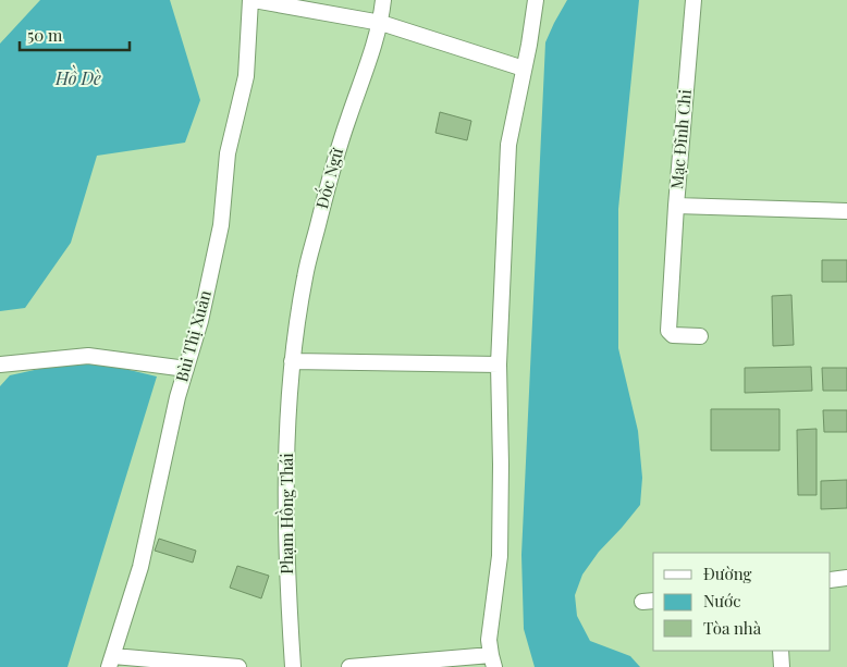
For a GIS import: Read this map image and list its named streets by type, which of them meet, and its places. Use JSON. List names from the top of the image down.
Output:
{
  "streets": {
    "street": [
      "Mạc Đĩnh Chi",
      "Đốc Ngữ",
      "Bùi Thị Xuân",
      "Phạm Hồng Thái"
    ]
  },
  "crossings": [
    ["Đốc Ngữ", "Phạm Hồng Thái"]
  ],
  "water": ["Hồ Dè"],
  "legend": ["Đường", "Nước", "Tòa nhà"],
  "scale_bar": "50 m"
}
